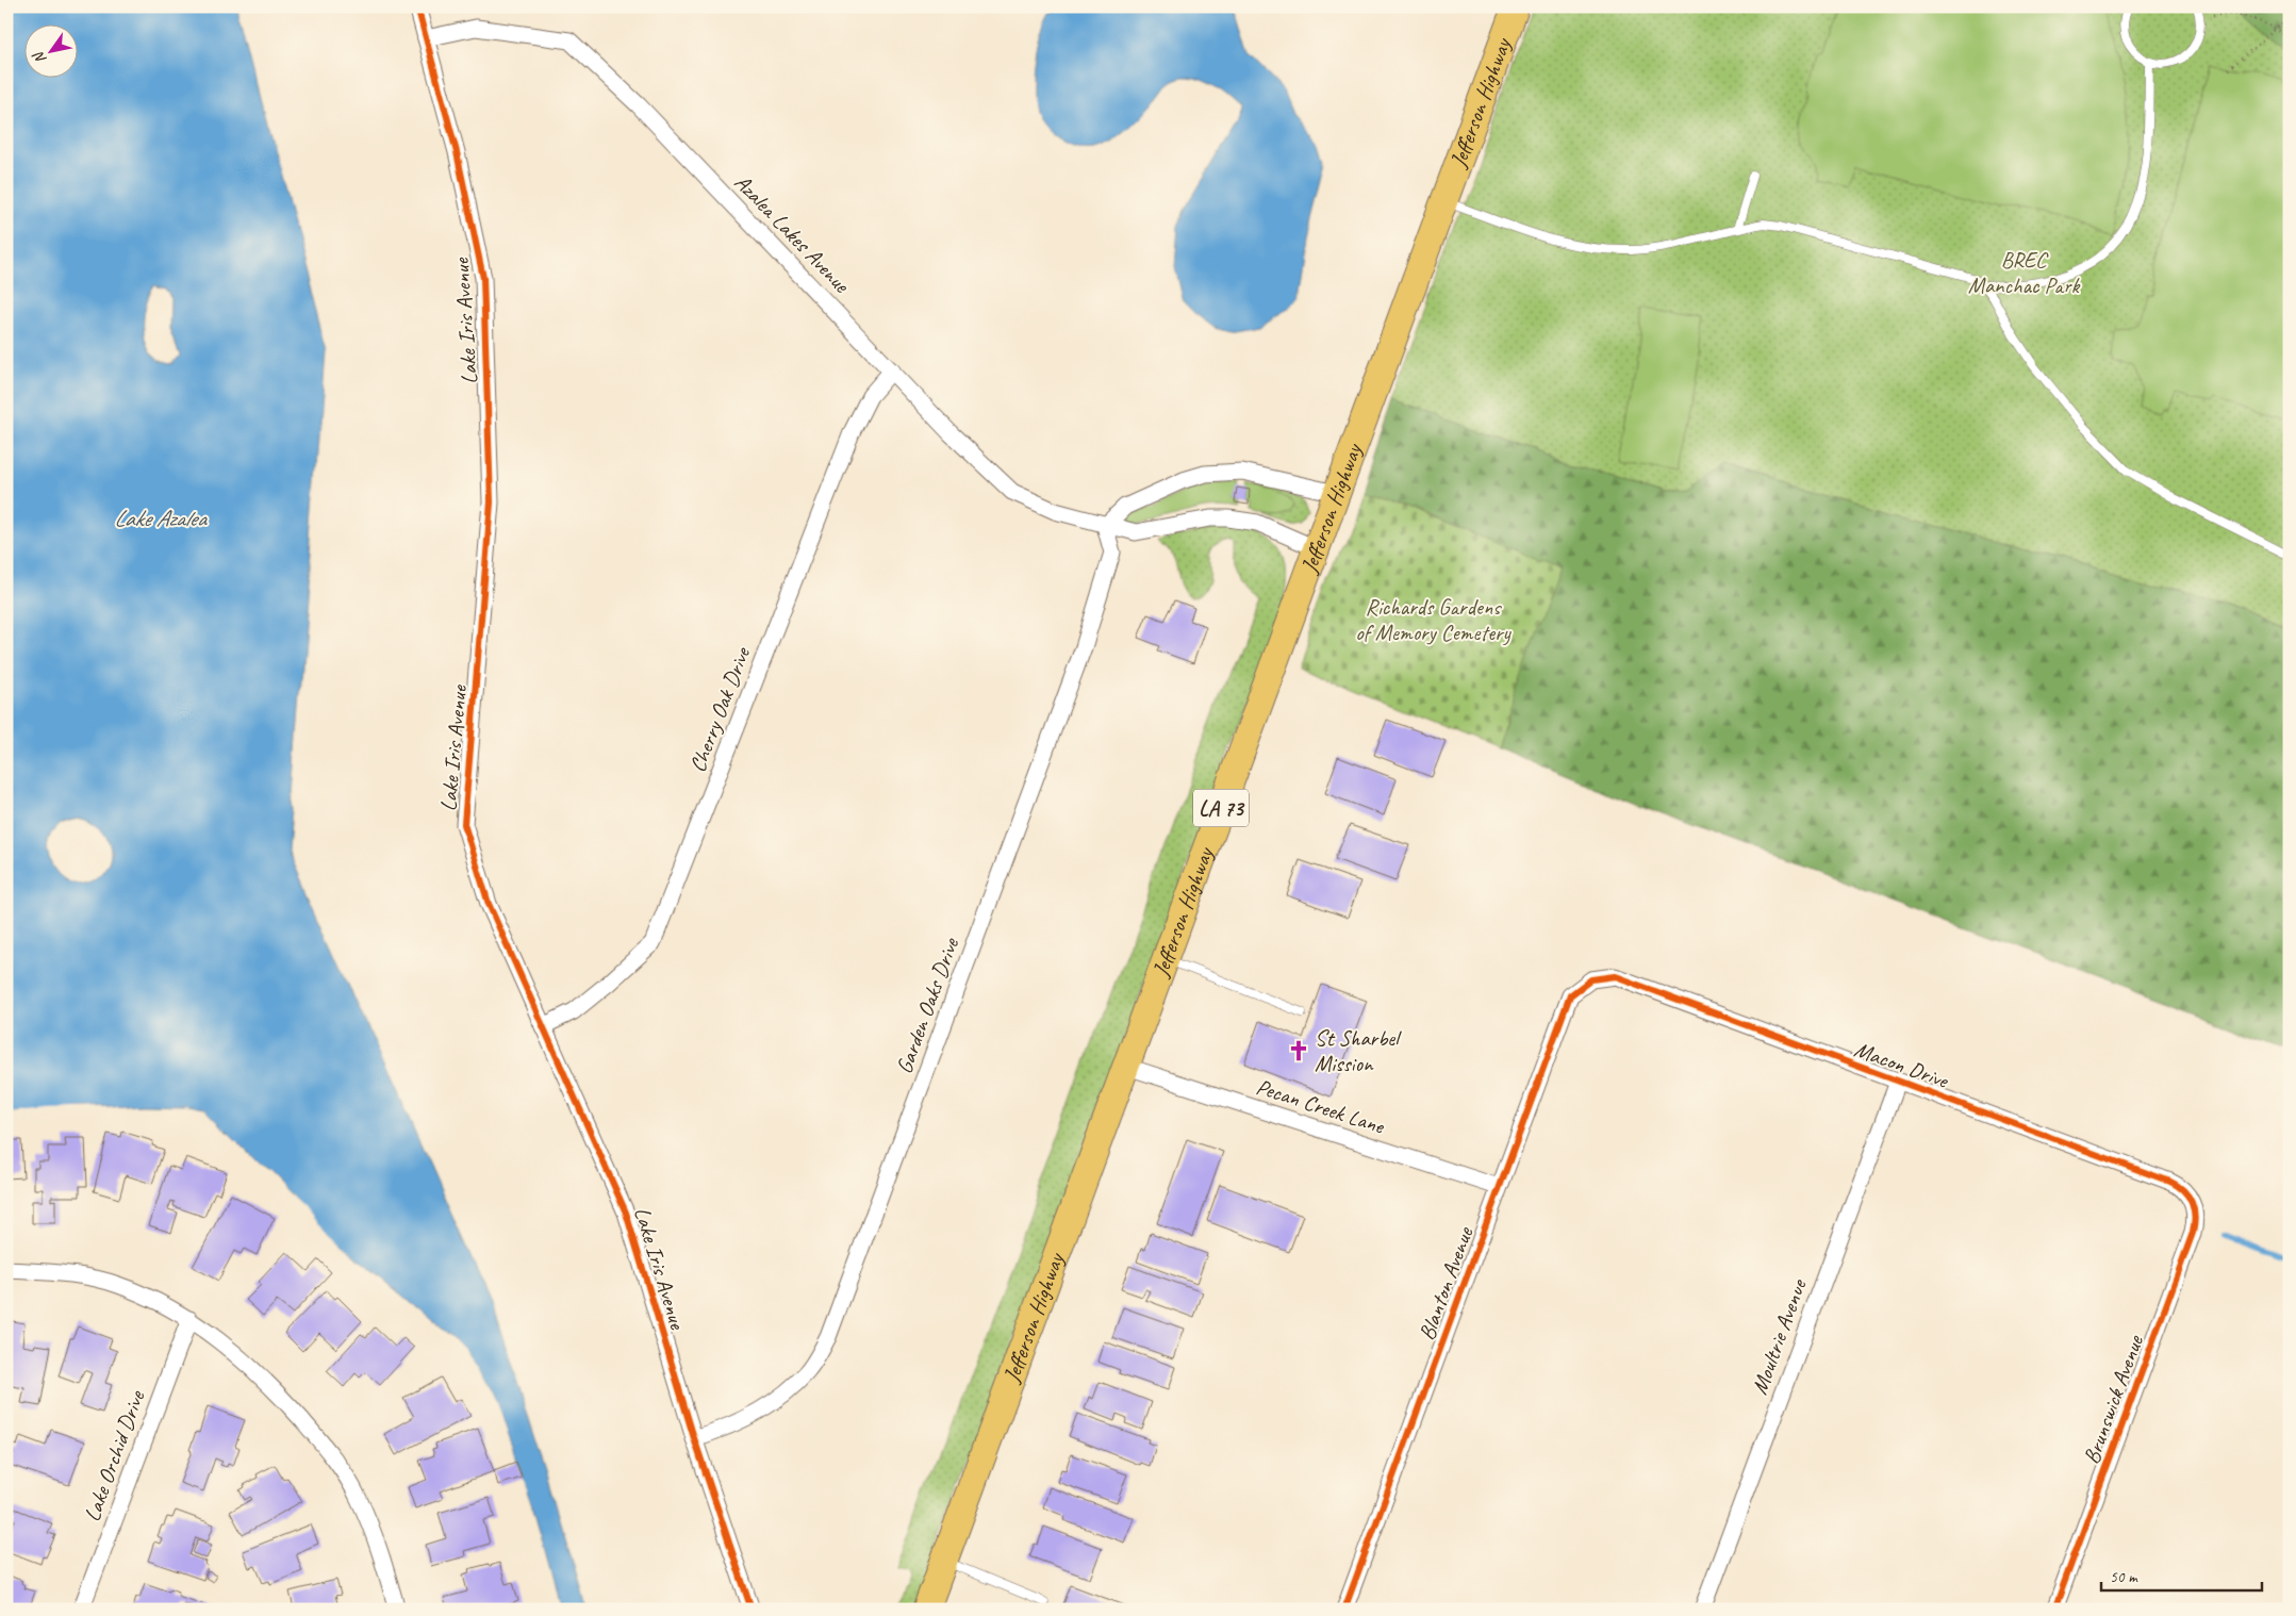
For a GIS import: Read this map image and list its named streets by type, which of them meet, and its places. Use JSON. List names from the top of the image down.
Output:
{
  "streets": {
    "main road": ["Jefferson Highway", "LA 73"],
    "street": [
      "Azalea Lakes Avenue",
      "Lake Iris Avenue",
      "Cherry Oak Drive",
      "Garden Oaks Drive",
      "Macon Drive",
      "Pecan Creek Lane",
      "Blanton Avenue",
      "Moultrie Avenue",
      "Brunswick Avenue",
      "Lake Orchid Drive"
    ]
  },
  "crossings": [
    ["Jefferson Highway", "Azalea Lakes Avenue"],
    ["Jefferson Highway", "Pecan Creek Lane"],
    ["Azalea Lakes Avenue", "Lake Iris Avenue"],
    ["Azalea Lakes Avenue", "Cherry Oak Drive"],
    ["Azalea Lakes Avenue", "Garden Oaks Drive"],
    ["Lake Iris Avenue", "Cherry Oak Drive"],
    ["Lake Iris Avenue", "Garden Oaks Drive"],
    ["Macon Drive", "Blanton Avenue"],
    ["Macon Drive", "Moultrie Avenue"],
    ["Macon Drive", "Brunswick Avenue"],
    ["Pecan Creek Lane", "Blanton Avenue"]
  ],
  "water": ["Lake Azalea"],
  "parks": ["BREC Manchac Park", "Richards Gardens of Memory Cemetery"],
  "places": {
    "church": ["St Sharbel Mission"]
  },
  "scale_bar": "50 m",
  "north": "bottom left"
}
